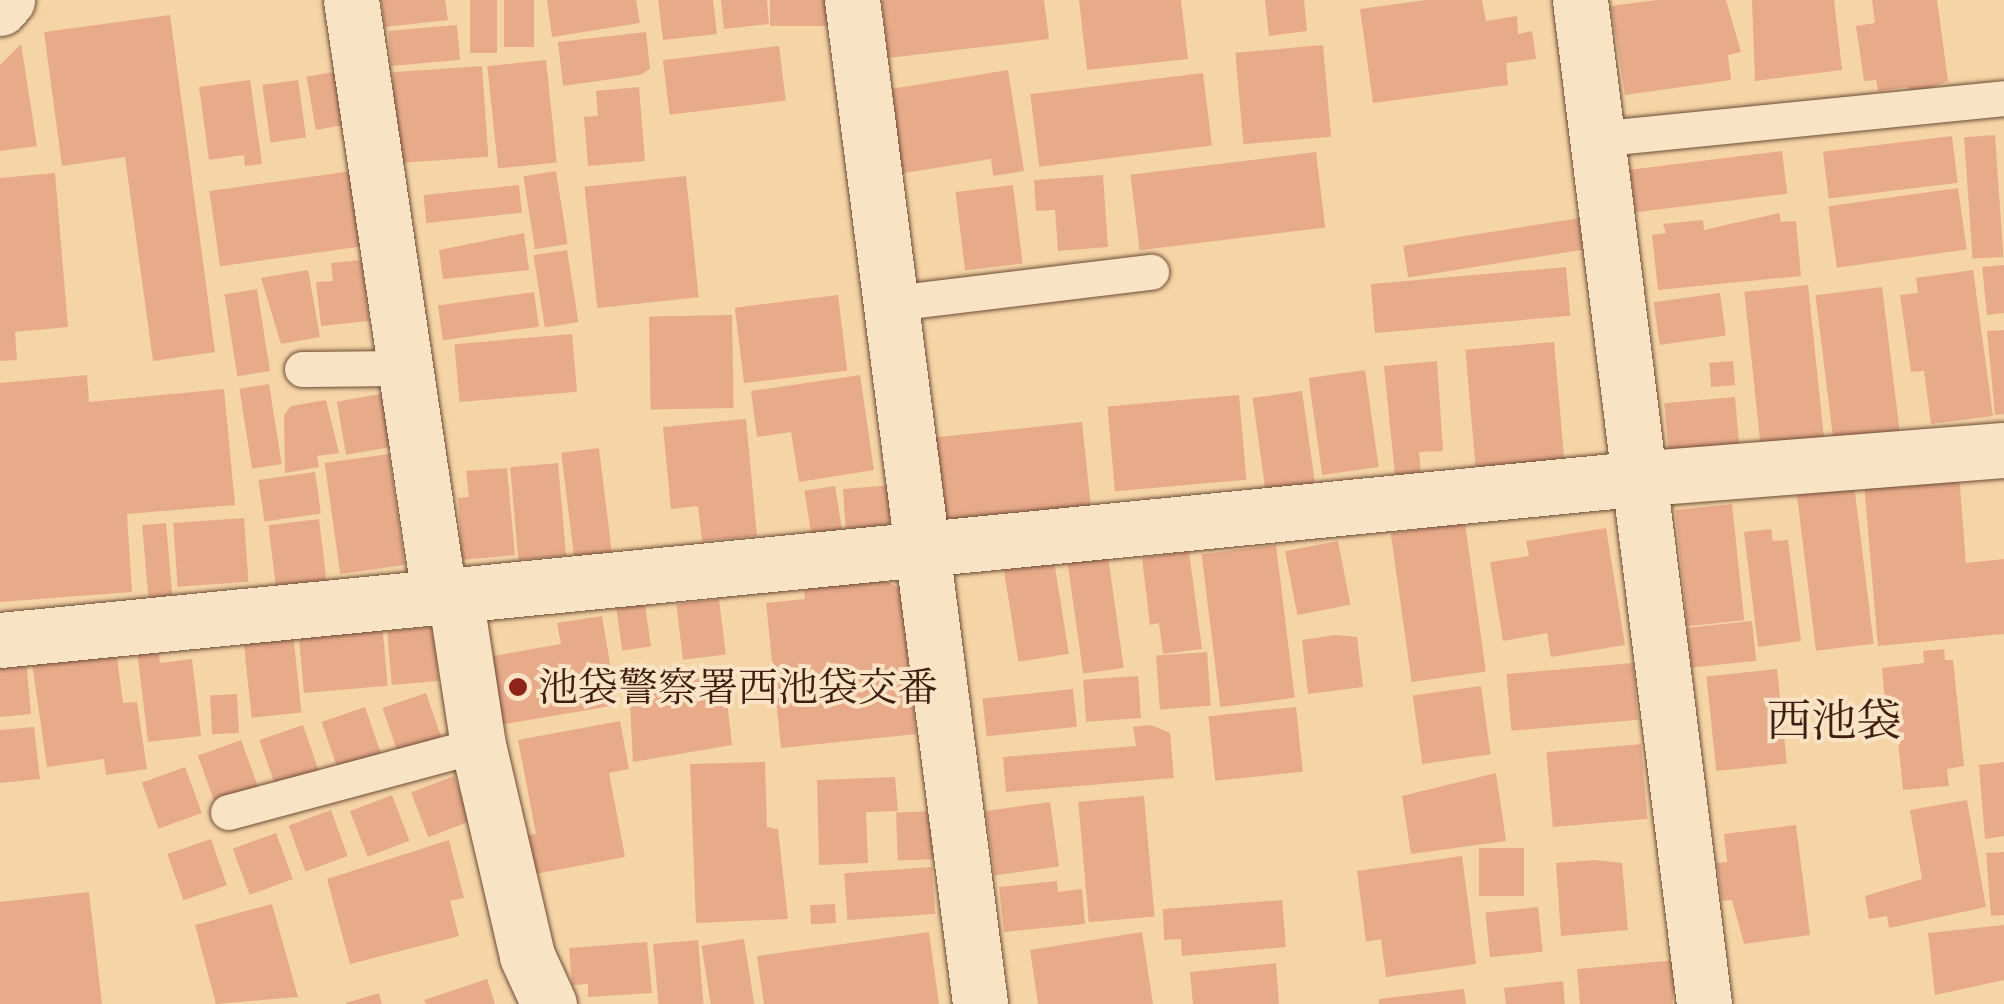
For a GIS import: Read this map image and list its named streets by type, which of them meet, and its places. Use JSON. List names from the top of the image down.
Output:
{
  "districts": ["西池袋"],
  "places": ["池袋警察署西池袋交番"]
}
